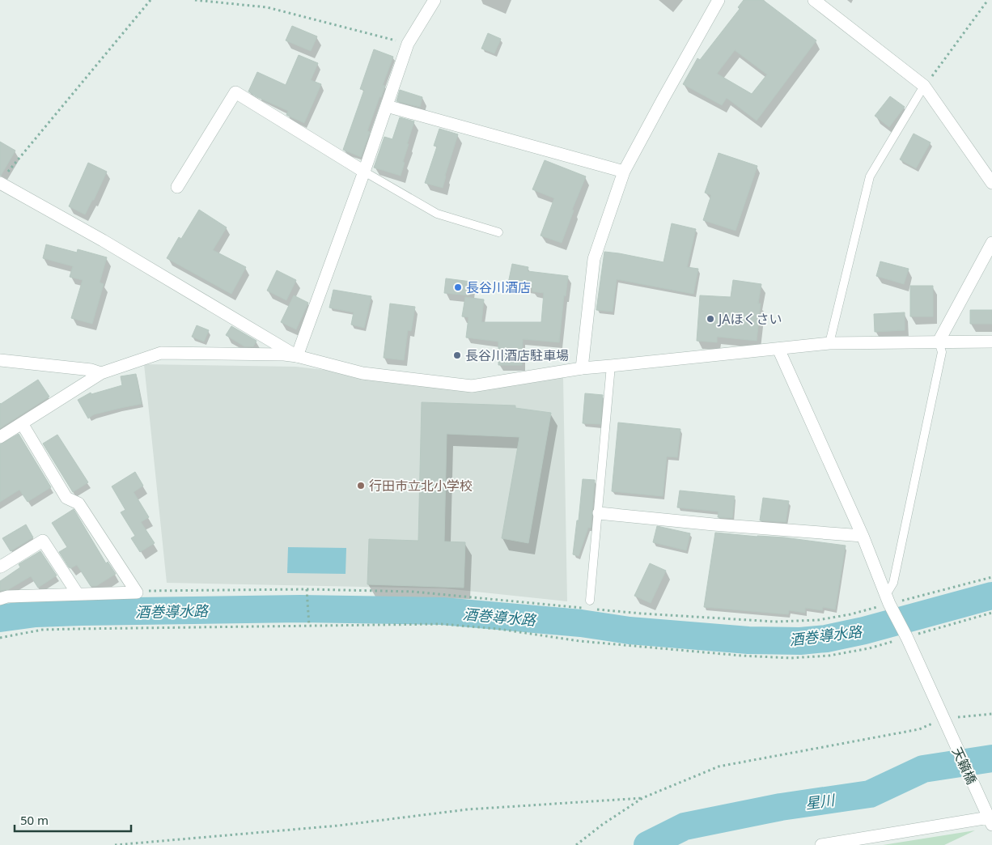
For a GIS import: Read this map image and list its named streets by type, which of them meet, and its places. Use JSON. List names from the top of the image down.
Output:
{
  "streets": {
    "street": ["天籟橋"]
  },
  "water": ["酒巻導水路", "星川"],
  "places": [
    "長谷川酒店",
    "JAほくさい",
    "長谷川酒店駐車場",
    "行田市立北小学校"
  ],
  "scale_bar": "50 m"
}
